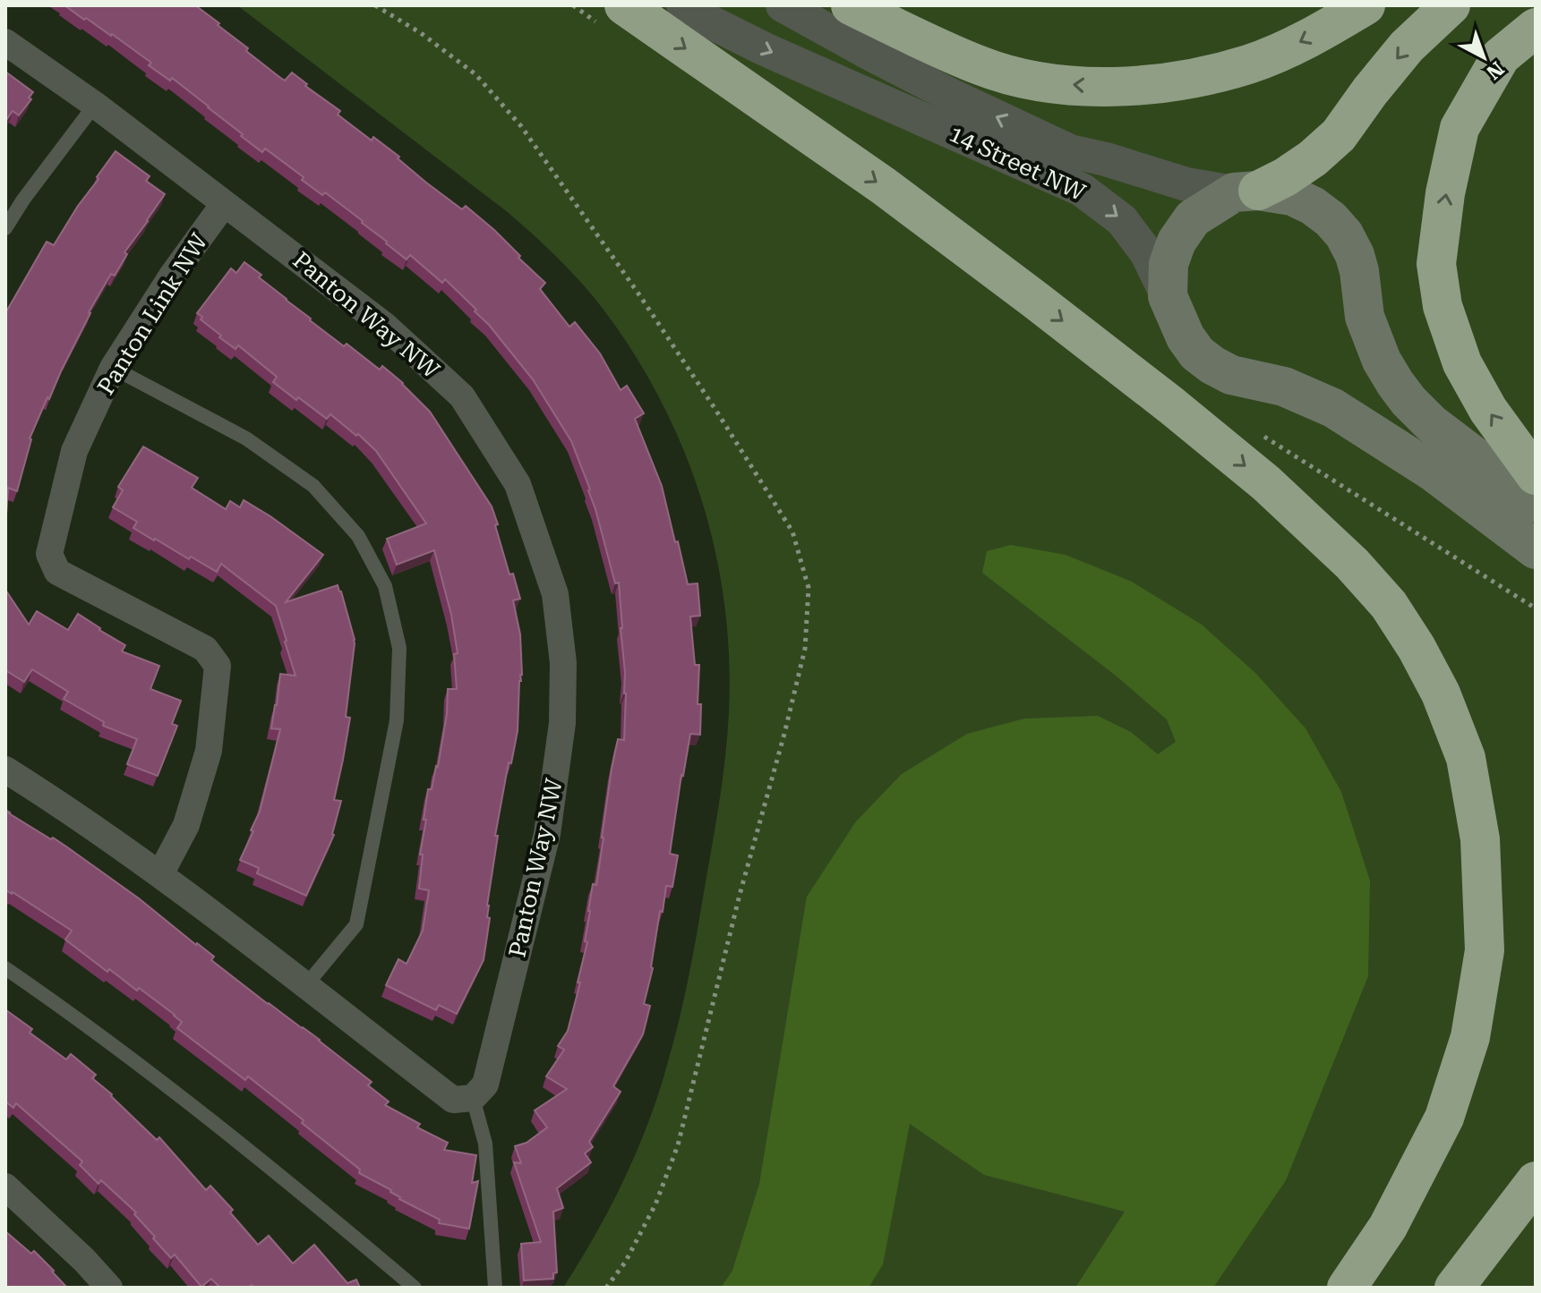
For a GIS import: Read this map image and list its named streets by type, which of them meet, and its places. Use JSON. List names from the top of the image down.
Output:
{
  "streets": {
    "main road": ["14 Street NW"],
    "street": ["Panton Link NW", "Panton Way NW"]
  },
  "crossings": [
    ["Panton Link NW", "Panton Way NW"]
  ],
  "north": "bottom right"
}
